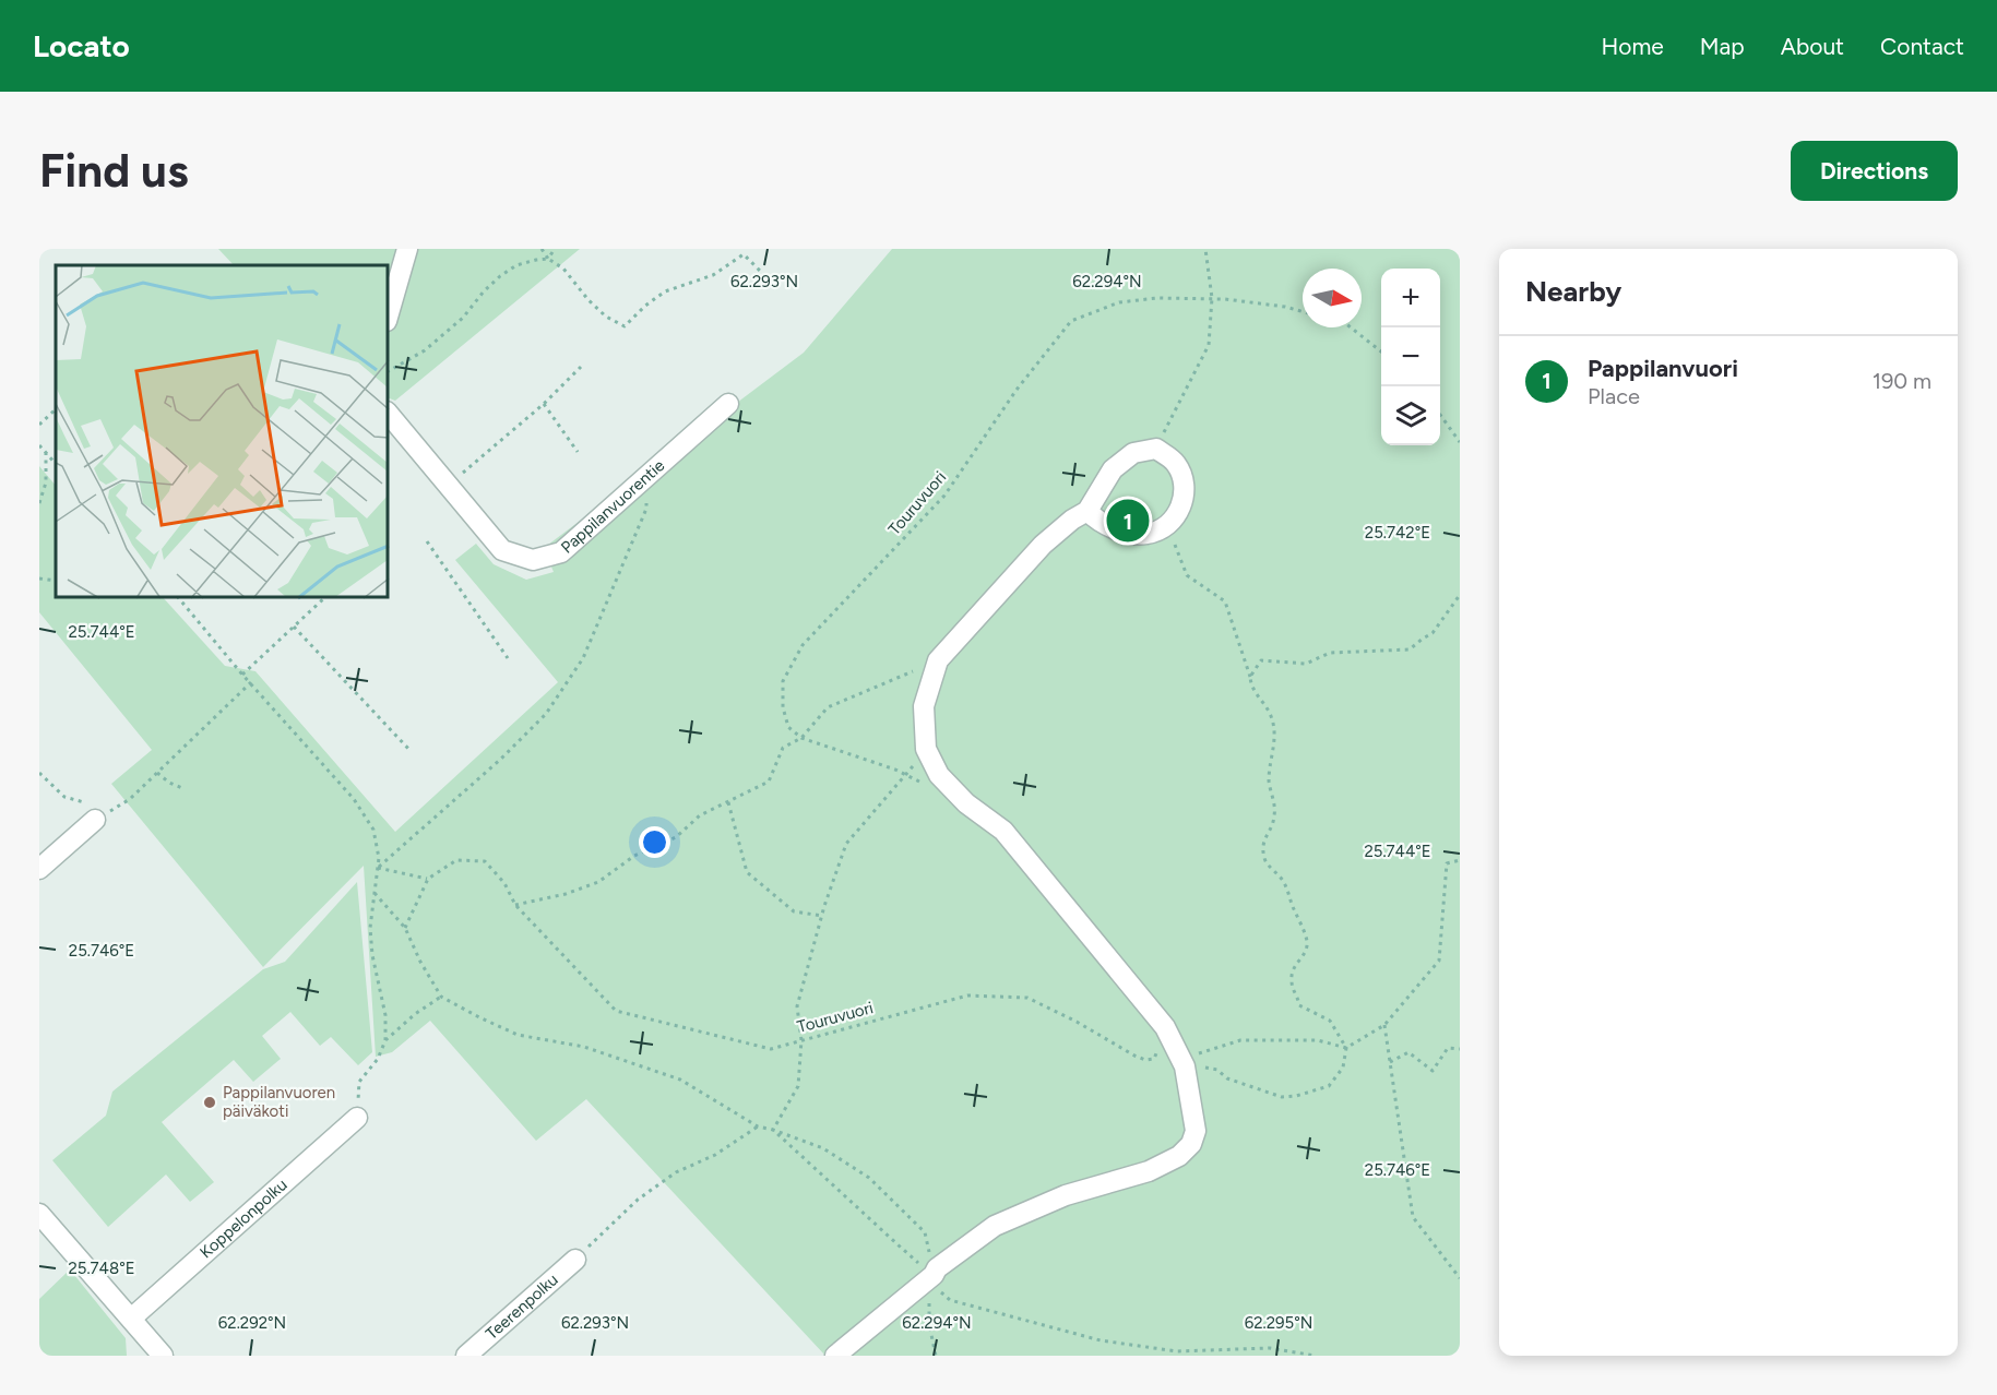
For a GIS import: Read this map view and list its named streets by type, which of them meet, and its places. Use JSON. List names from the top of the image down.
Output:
{
  "streets": {
    "street": ["Pappilanvuorentie", "Koppelonpolku", "Teerenpolku"],
    "path": ["Touruvuori"]
  },
  "places": ["Pappilanvuoren päiväkoti"],
  "north": "right",
  "page": {
    "header": "Locato",
    "nav": [
      "Home",
      "Map",
      "About",
      "Contact"
    ],
    "buttons": "Directions",
    "title": "Find us",
    "heading": "Nearby",
    "map_buttons": ["+", "−"],
    "list": [
      {
        "mark": "1",
        "name": "Pappilanvuori",
        "note": "Place",
        "value": "190 m"
      }
    ],
    "pins": "1"
  },
  "coordinates": [
    "62.293°N",
    "62.294°N",
    "25.742°E",
    "25.744°E",
    "25.746°E",
    "25.748°E",
    "62.292°N",
    "62.295°N"
  ]
}
